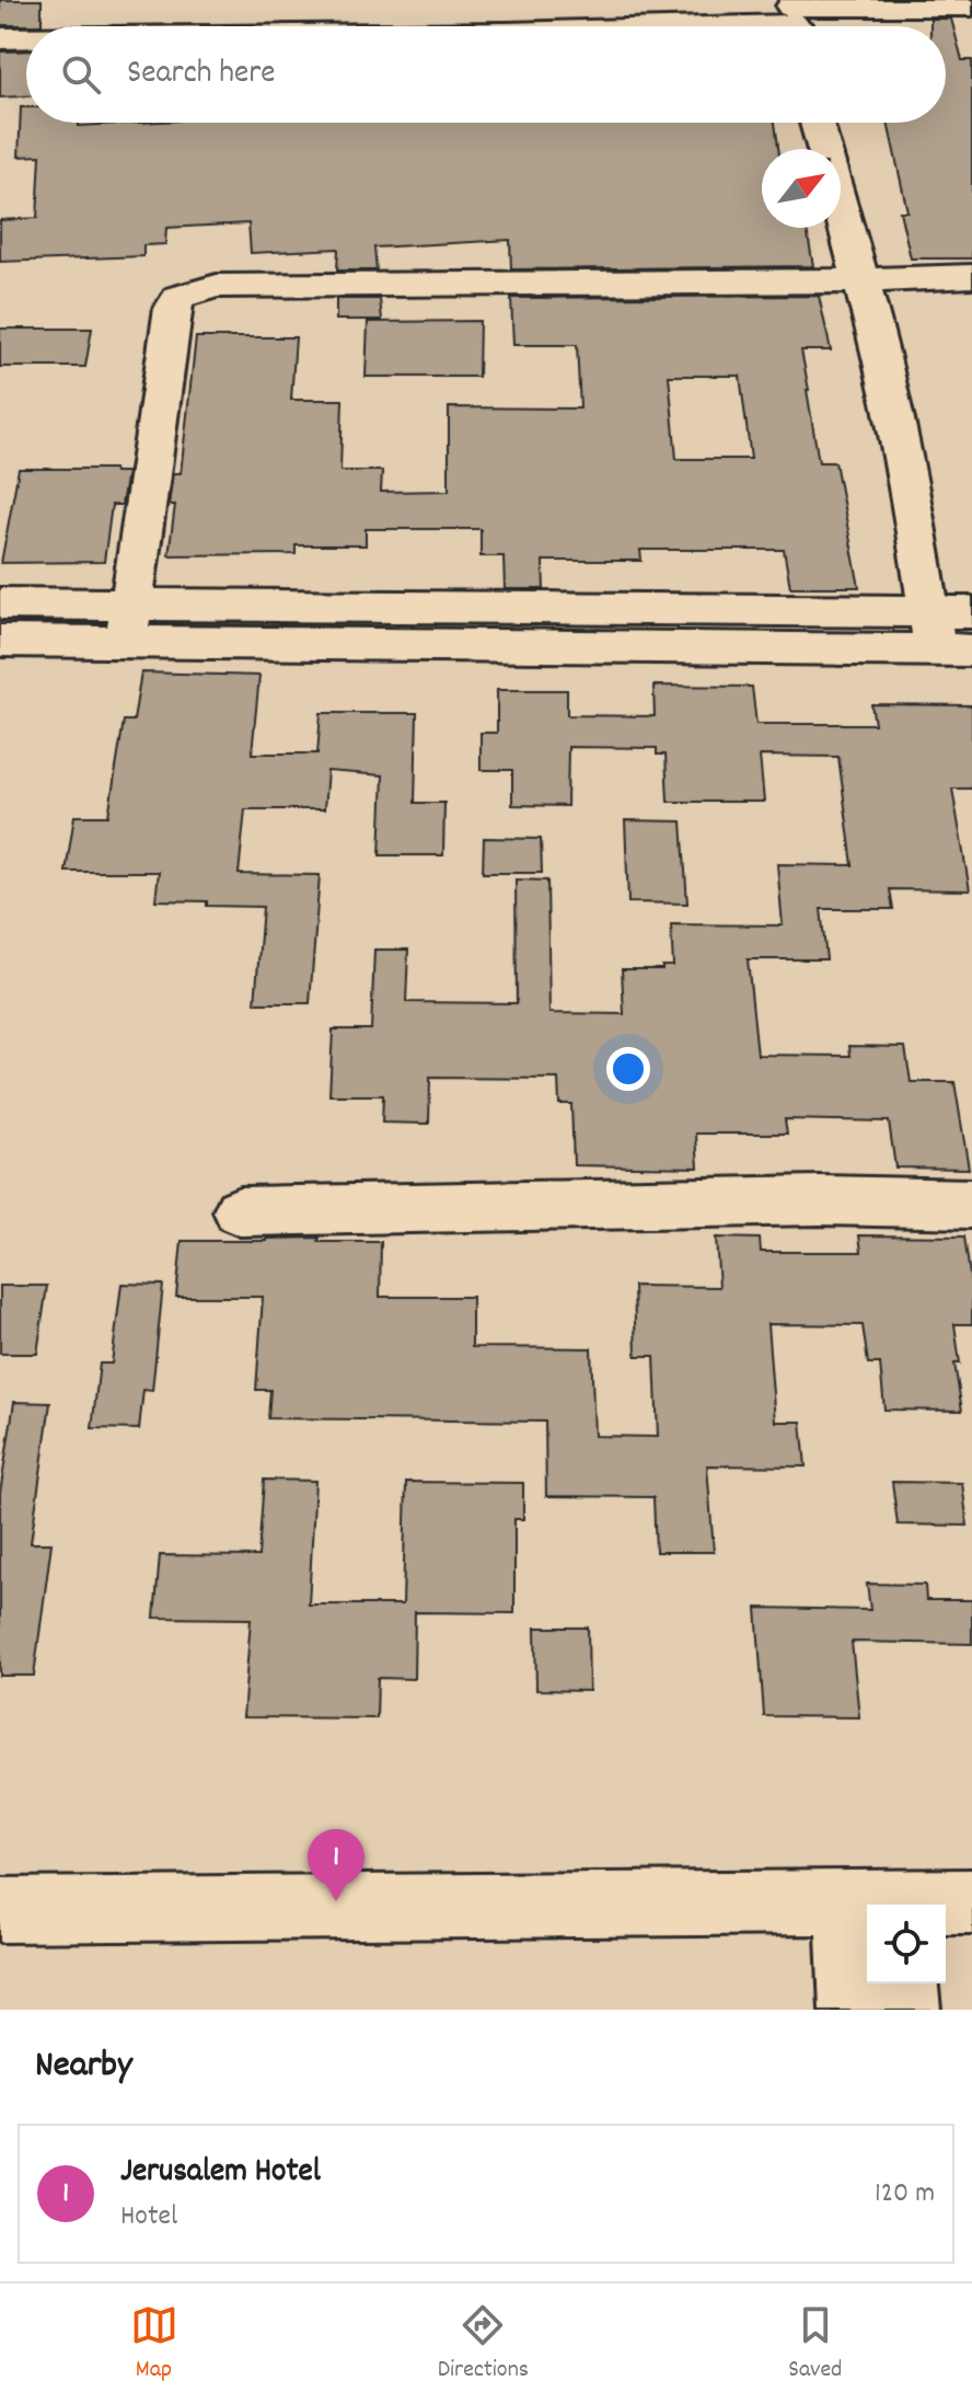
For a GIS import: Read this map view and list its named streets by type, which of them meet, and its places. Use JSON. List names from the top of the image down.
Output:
{
  "north": "top right",
  "page": {
    "search": "Search here",
    "pins": "1",
    "heading": "Nearby",
    "list": [
      {
        "mark": "1",
        "name": "Jerusalem Hotel",
        "note": "Hotel",
        "value": "120 m"
      }
    ],
    "nav": ["Map", "Directions", "Saved"]
  }
}
